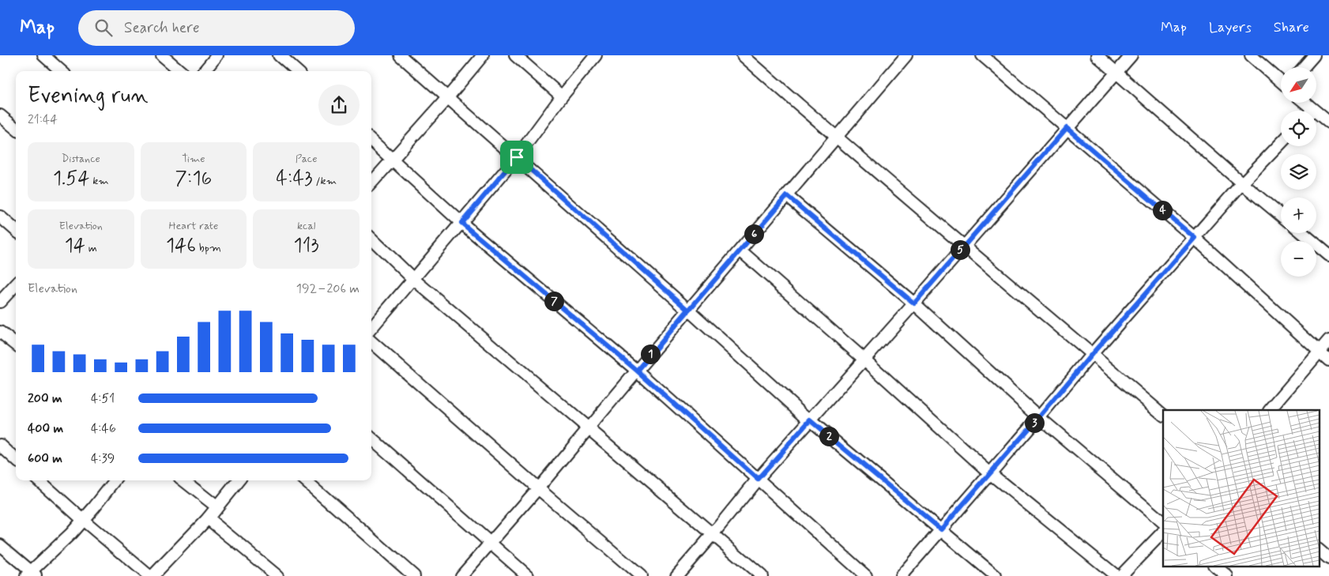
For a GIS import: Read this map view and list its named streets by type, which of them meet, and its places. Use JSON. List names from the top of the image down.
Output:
{
  "north": "bottom left",
  "page": {
    "header": "Map",
    "search": "Search here",
    "nav": ["Map", "Layers", "Share"],
    "map_buttons": ["+", "−"],
    "heading": ["Evening run", "21:44"],
    "stats": [
      ["Distance", "1.54 km"],
      ["Time", "7:16"],
      ["Pace", "4:43 /km"],
      ["Elevation", "14 m"],
      ["Heart rate", "146 bpm"],
      ["kcal", "113"]
    ],
    "pins": [
      "4",
      "6",
      "5",
      "7",
      "1",
      "3",
      "2"
    ],
    "chart": ["Elevation", "192–206 m"],
    "list": [
      {
        "name": "200 m",
        "note": "4:51"
      },
      {
        "name": "400 m",
        "note": "4:46"
      },
      {
        "name": "600 m",
        "note": "4:39"
      }
    ]
  }
}
